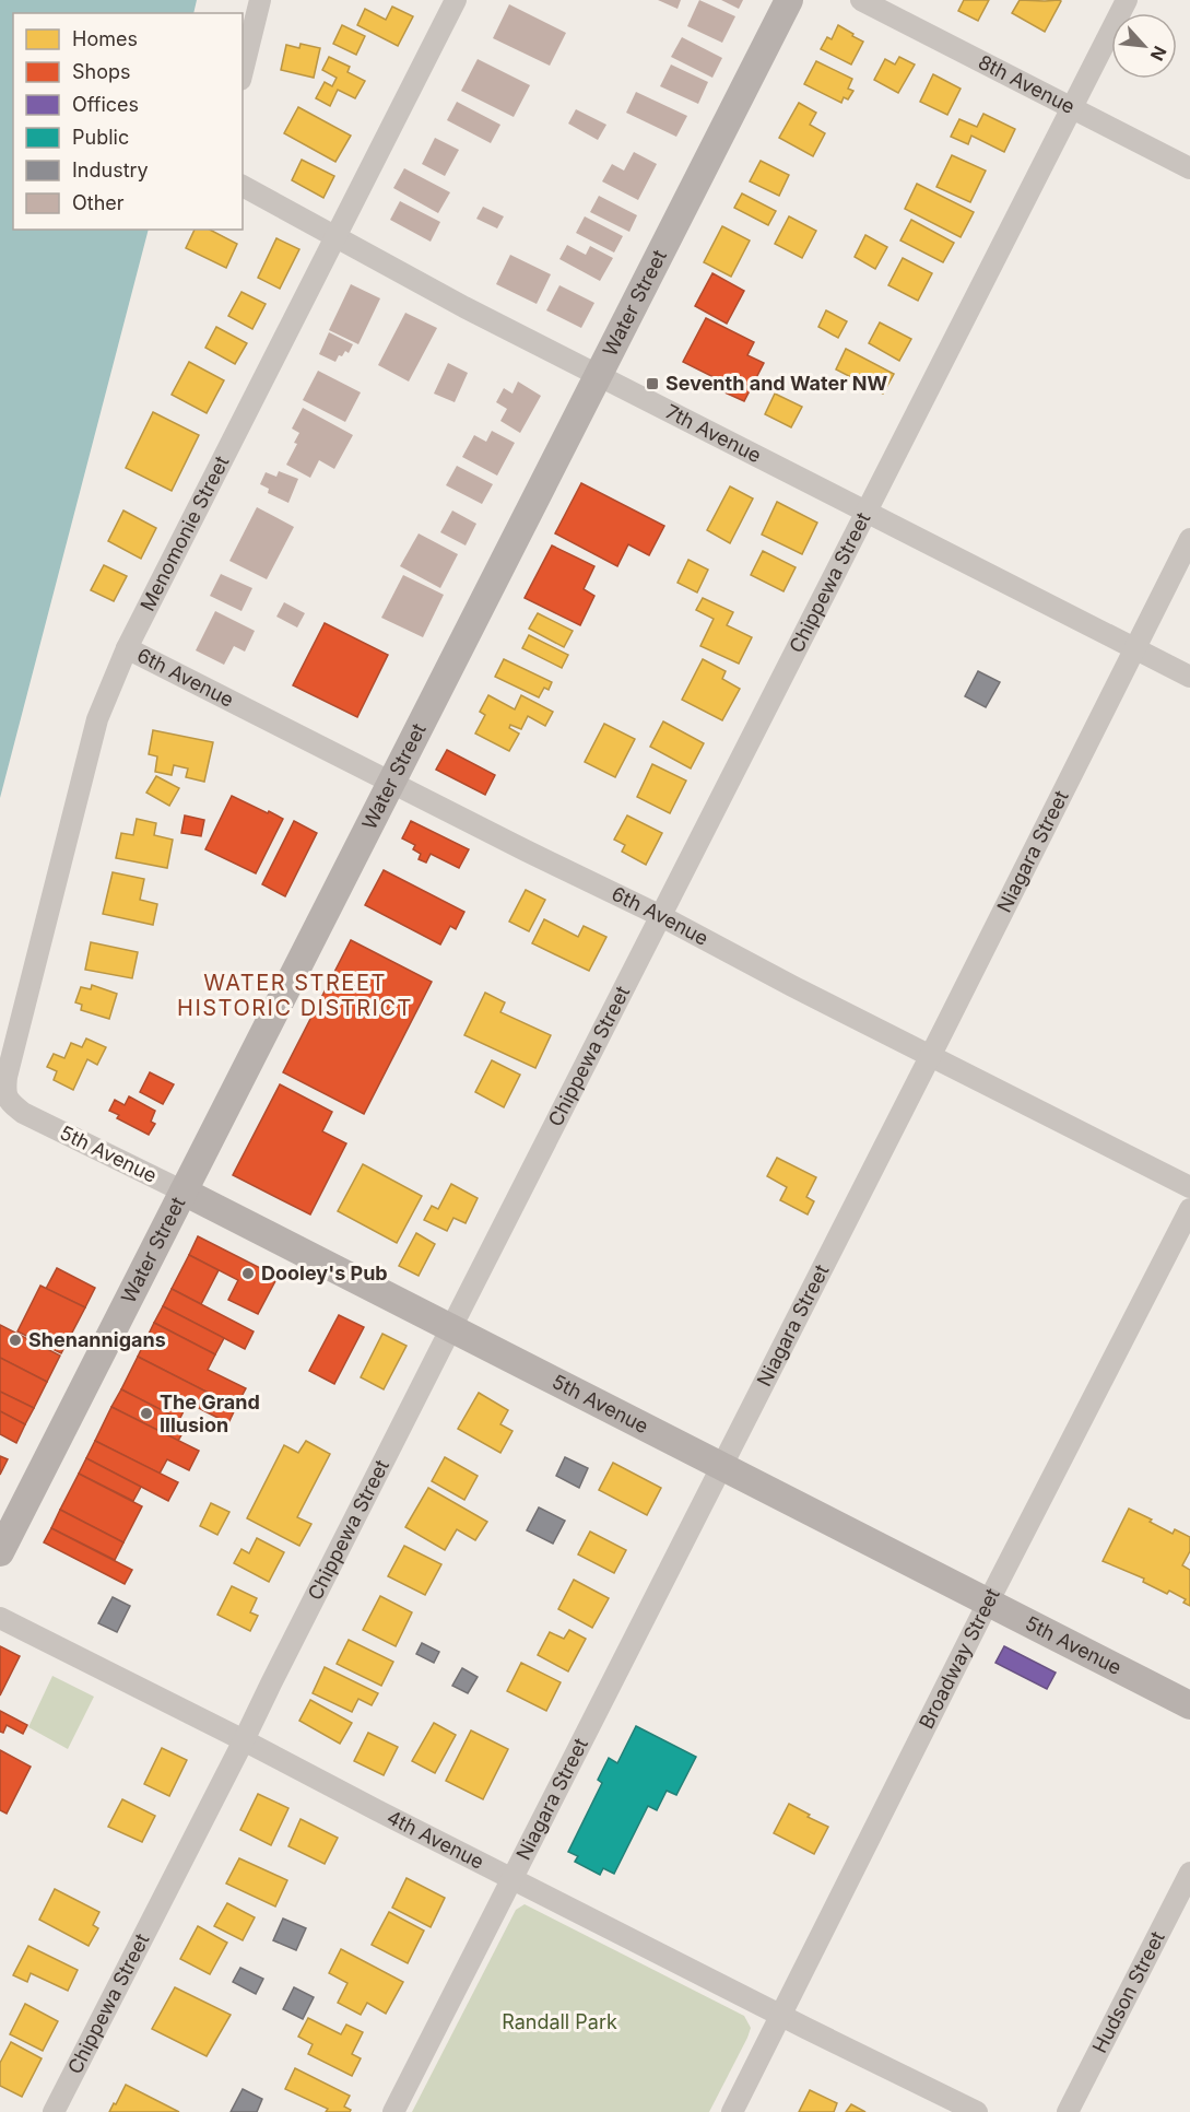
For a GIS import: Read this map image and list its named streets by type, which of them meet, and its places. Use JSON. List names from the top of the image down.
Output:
{
  "streets": {
    "main road": ["Water Street", "5th Avenue"],
    "street": [
      "8th Avenue",
      "7th Avenue",
      "Menomonie Street",
      "Chippewa Street",
      "6th Avenue",
      "Niagara Street",
      "Broadway Street",
      "4th Avenue",
      "Hudson Street"
    ]
  },
  "crossings": [
    ["8th Avenue", "Chippewa Street"],
    ["Water Street", "7th Avenue"],
    ["Water Street", "6th Avenue"],
    ["Water Street", "5th Avenue"],
    ["7th Avenue", "Menomonie Street"],
    ["7th Avenue", "Chippewa Street"],
    ["7th Avenue", "Niagara Street"],
    ["Menomonie Street", "6th Avenue"],
    ["Menomonie Street", "5th Avenue"],
    ["Chippewa Street", "6th Avenue"],
    ["Chippewa Street", "5th Avenue"],
    ["Chippewa Street", "4th Avenue"],
    ["6th Avenue", "Niagara Street"],
    ["Niagara Street", "5th Avenue"],
    ["Niagara Street", "4th Avenue"],
    ["5th Avenue", "Broadway Street"],
    ["Broadway Street", "4th Avenue"]
  ],
  "districts": ["WATER STREET HISTORIC DISTRICT"],
  "parks": ["Randall Park"],
  "places": {
    "transit": ["Seventh and Water NW"],
    "other": ["Dooley's Pub", "Shenannigans", "The Grand Illusion"]
  },
  "legend": [
    "Homes",
    "Shops",
    "Offices",
    "Public",
    "Industry",
    "Other"
  ],
  "north": "bottom right"
}
